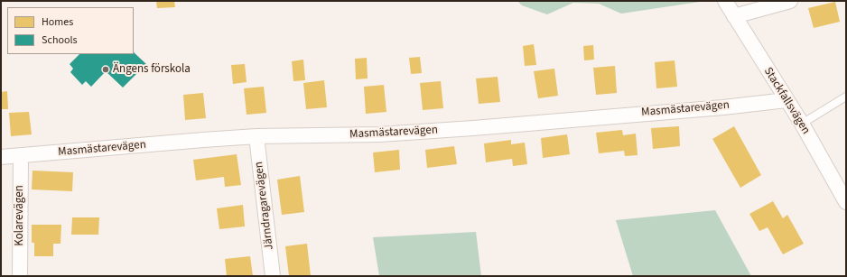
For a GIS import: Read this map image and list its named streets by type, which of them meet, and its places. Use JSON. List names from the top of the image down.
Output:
{
  "streets": {
    "street": [
      "Stackfallsvägen",
      "Masmästarevägen",
      "Järndragarevägen",
      "Kolarevägen"
    ]
  },
  "crossings": [
    ["Stackfallsvägen", "Masmästarevägen"],
    ["Masmästarevägen", "Järndragarevägen"],
    ["Masmästarevägen", "Kolarevägen"]
  ],
  "places": ["Ängens förskola"],
  "legend": ["Homes", "Schools"]
}
